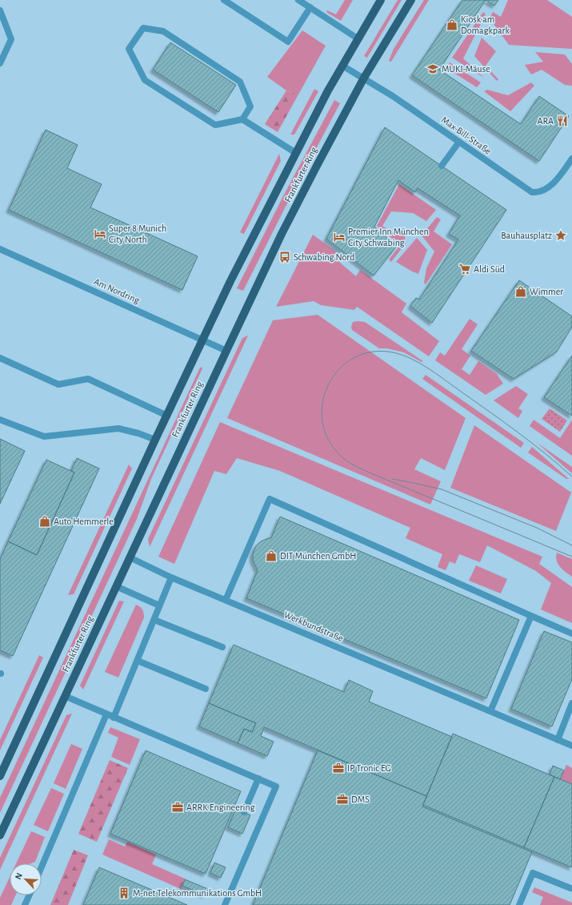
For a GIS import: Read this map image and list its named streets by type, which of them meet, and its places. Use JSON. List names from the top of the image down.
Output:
{
  "streets": {
    "main road": ["Frankfurter Ring"],
    "street": ["Max-Bill-Straße", "Am Nordring", "Werkbundstraße"]
  },
  "crossings": [
    ["Max-Bill-Straße", "Frankfurter Ring"],
    ["Frankfurter Ring", "Am Nordring"],
    ["Frankfurter Ring", "Werkbundstraße"]
  ],
  "places": {
    "shop": [
      "Kiosk am Domagkpark",
      "Wimmer",
      "Auto Hemmerle",
      "DIT München GmbH"
    ],
    "school or university": ["MUKI-Mäuse"],
    "restaurant": ["ARA"],
    "hotel": ["Super 8 Munich City North", "Premier Inn München City Schwabing"],
    "place": ["Bauhausplatz"],
    "bus stop": ["Schwabing Nord"],
    "supermarket": ["Aldi Süd"],
    "office": ["IP Tronic EG", "DMS", "ARRK Engineering"],
    "building": ["M-net Telekommunikations GmbH"]
  },
  "north": "top left"
}
